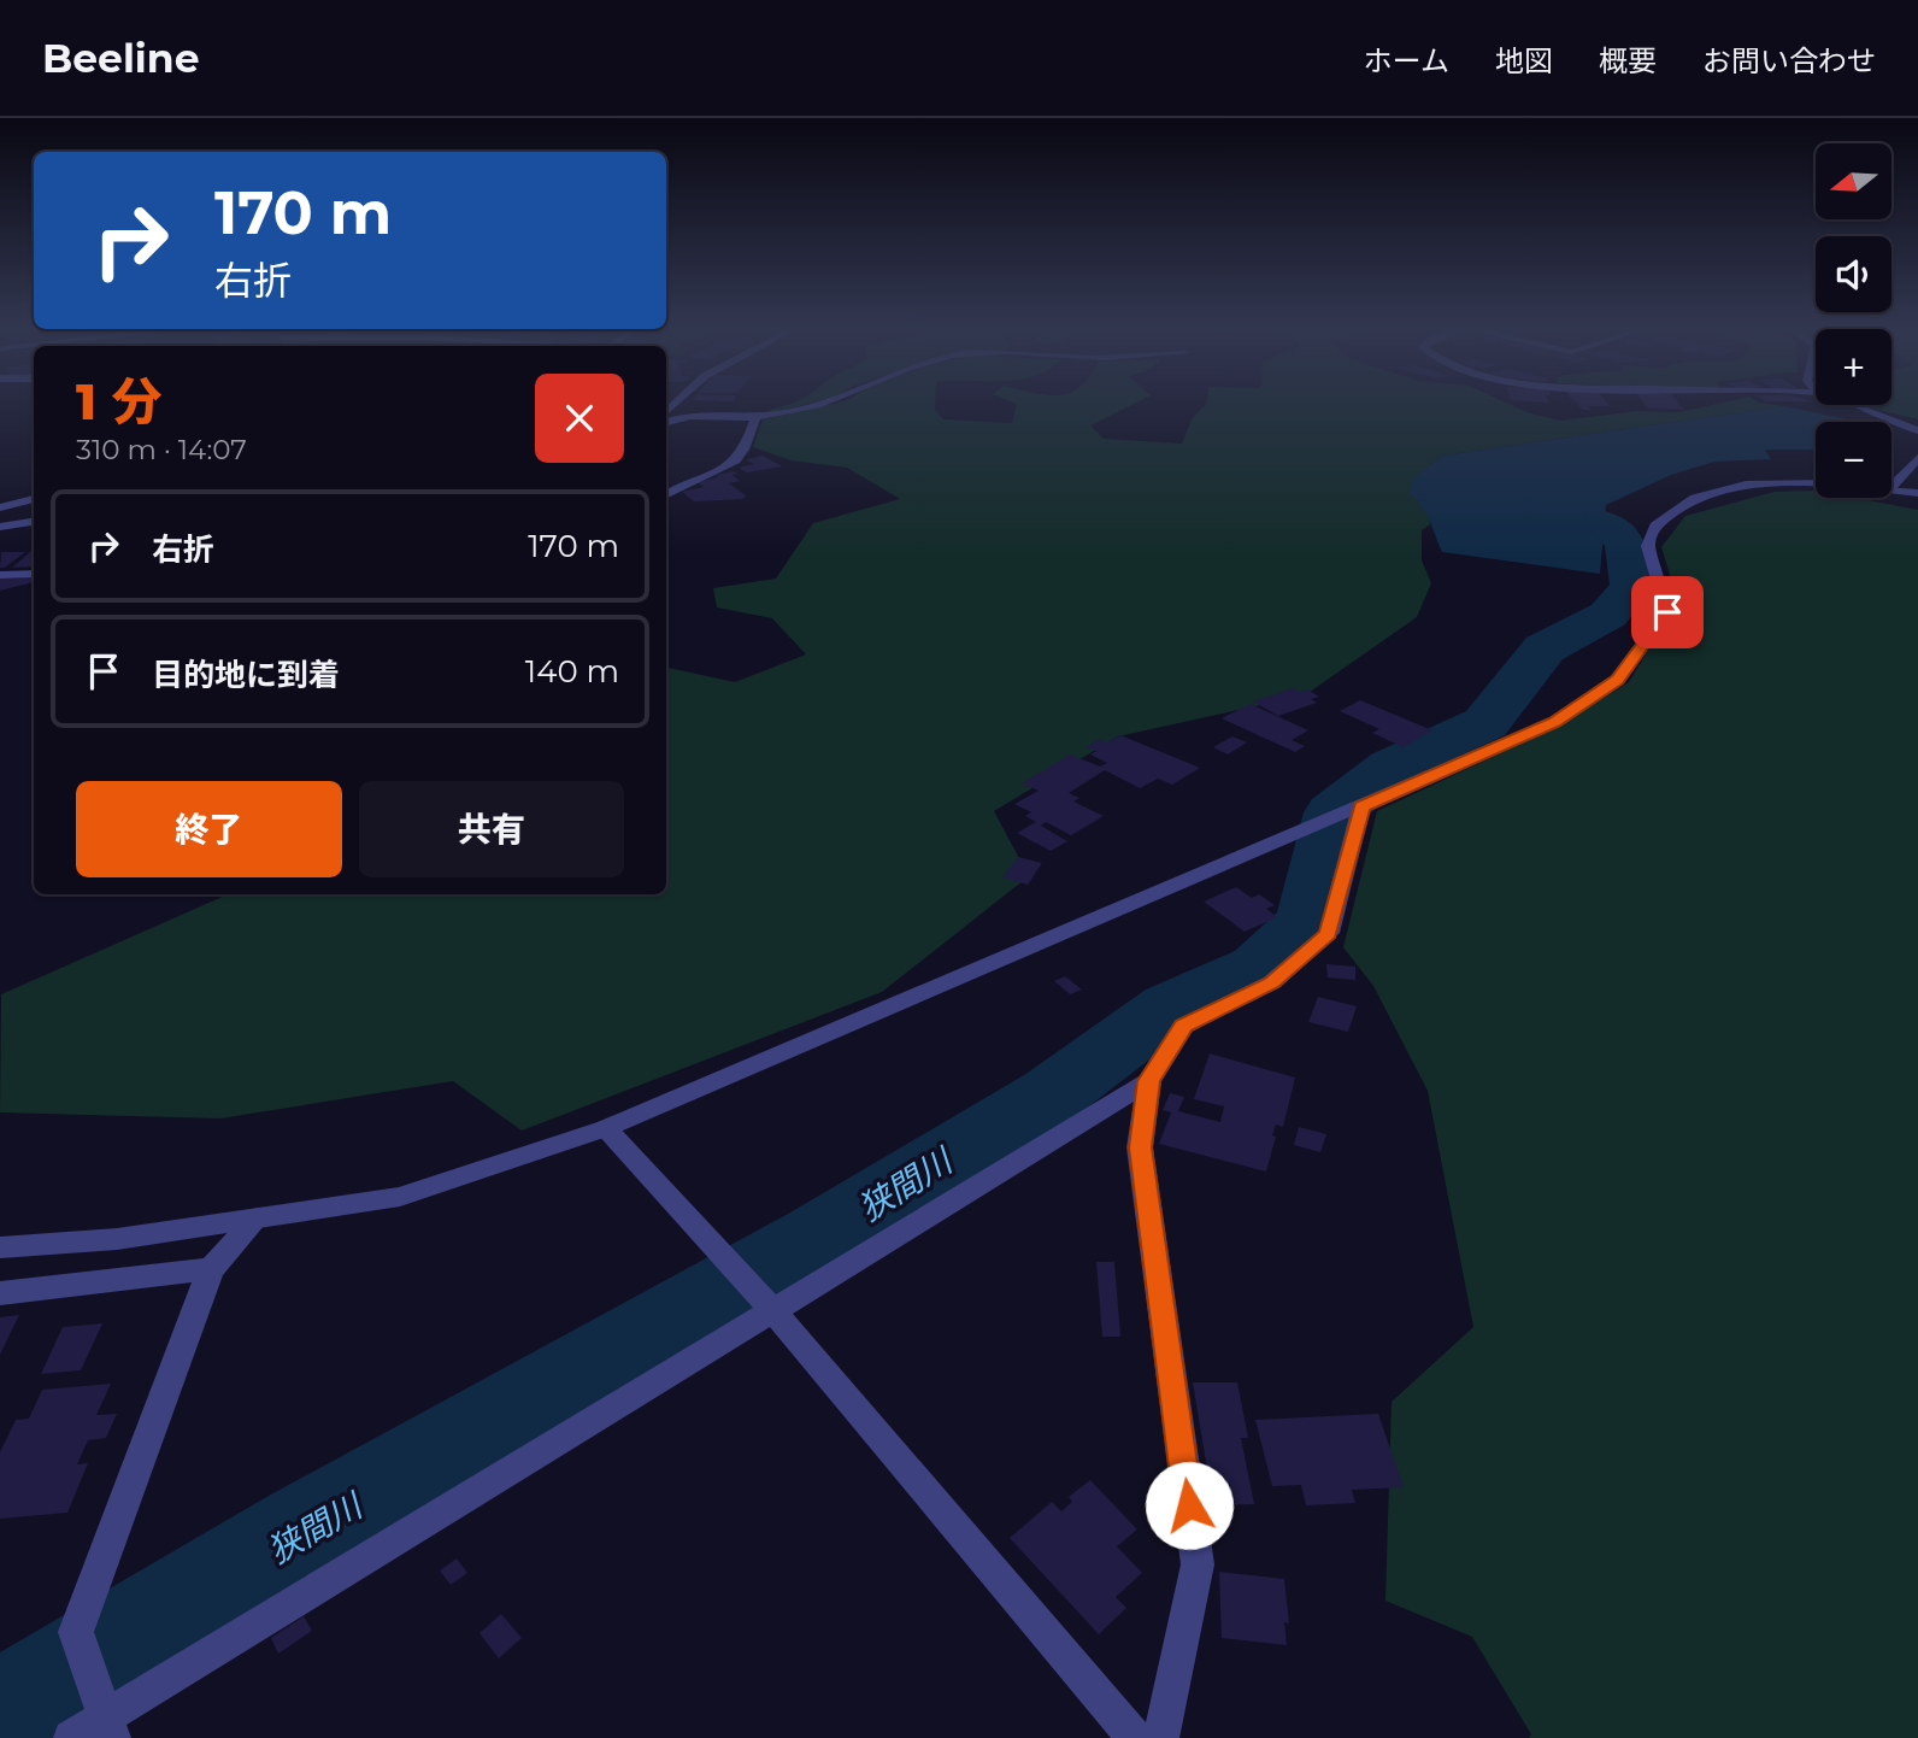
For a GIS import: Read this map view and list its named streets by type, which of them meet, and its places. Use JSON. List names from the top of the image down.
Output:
{
  "water": ["狭間川"],
  "north": "left",
  "page": {
    "header": "Beeline",
    "nav": [
      "ホーム",
      "地図",
      "概要",
      "お問い合わせ"
    ],
    "map_buttons": ["+", "−"],
    "turn": ["170 m", "右折"],
    "heading": ["1 分", "310 m · 14:07"],
    "list": [
      {
        "name": "右折",
        "value": "170 m"
      },
      {
        "name": "目的地に到着",
        "value": "140 m"
      }
    ],
    "buttons": ["終了", "共有"]
  }
}
